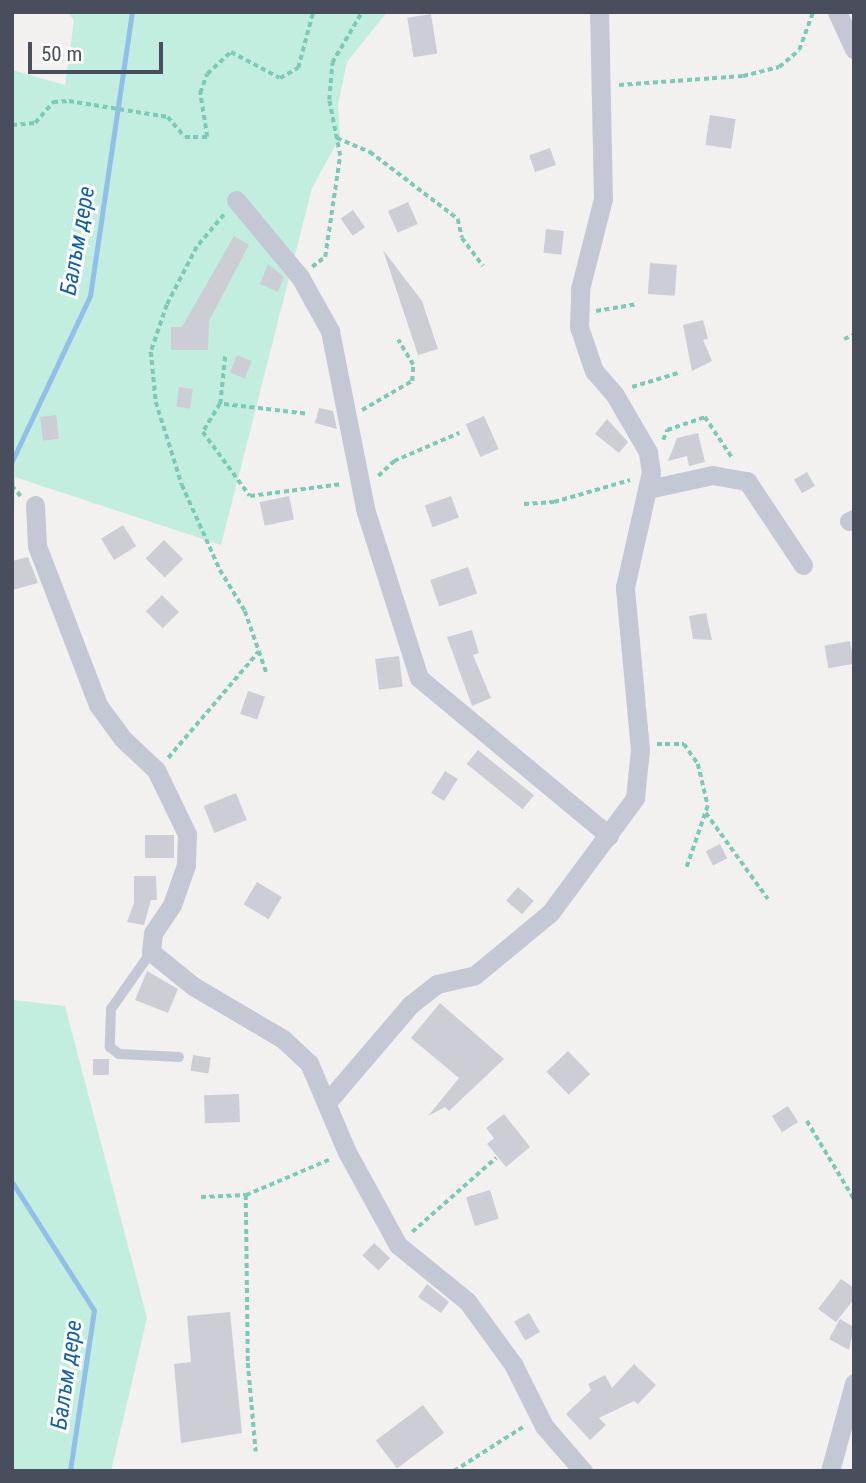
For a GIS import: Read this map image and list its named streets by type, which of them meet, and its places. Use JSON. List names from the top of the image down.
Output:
{
  "water": ["Балъм дере"],
  "scale_bar": "50 m"
}
